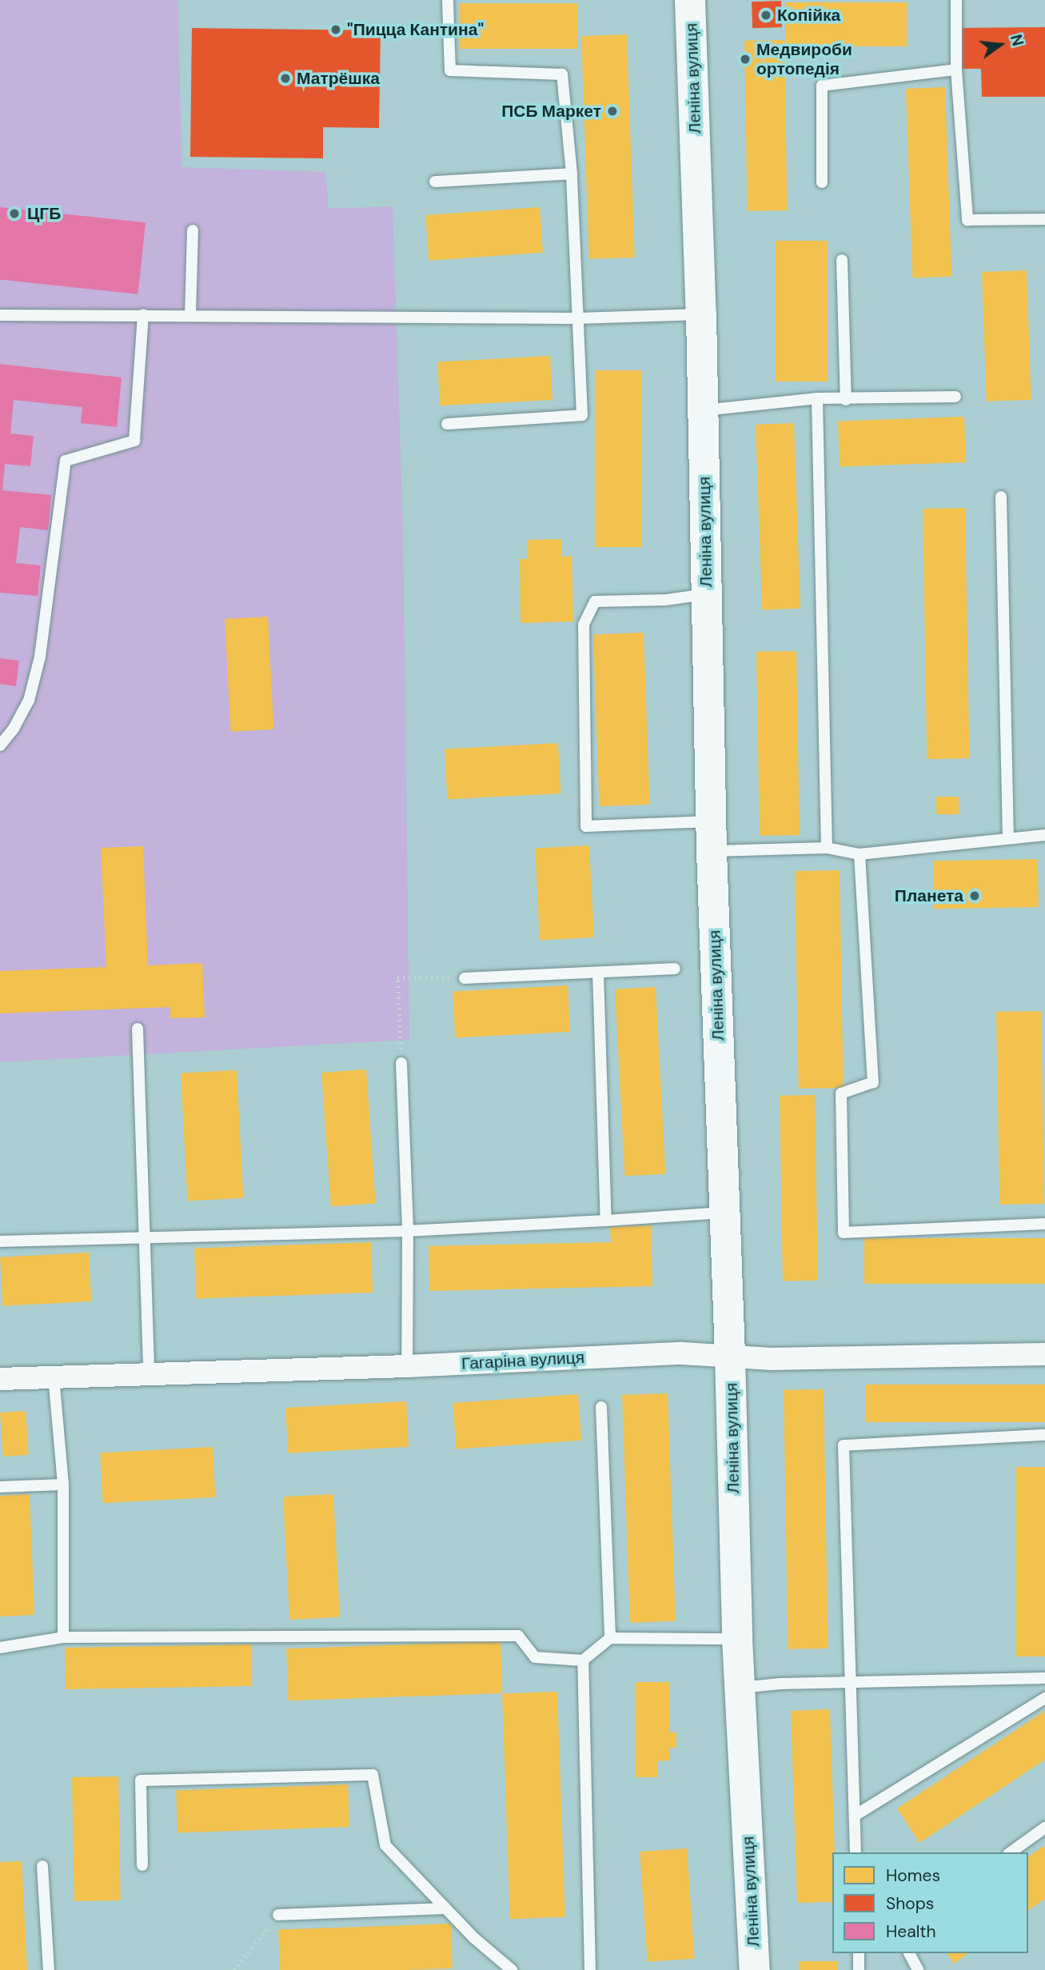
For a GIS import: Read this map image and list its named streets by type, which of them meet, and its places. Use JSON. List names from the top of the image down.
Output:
{
  "streets": {
    "street": ["Леніна вулиця", "Гагаріна вулиця"]
  },
  "crossings": [
    ["Леніна вулиця", "Гагаріна вулиця"]
  ],
  "places": [
    "Копійка",
    "\"Пицца Кантина\"",
    "Медвироби ортопедія",
    "Матрёшка",
    "ПСБ Маркет",
    "ЦГБ",
    "Планета"
  ],
  "legend": ["Homes", "Shops", "Health"],
  "north": "right"
}
